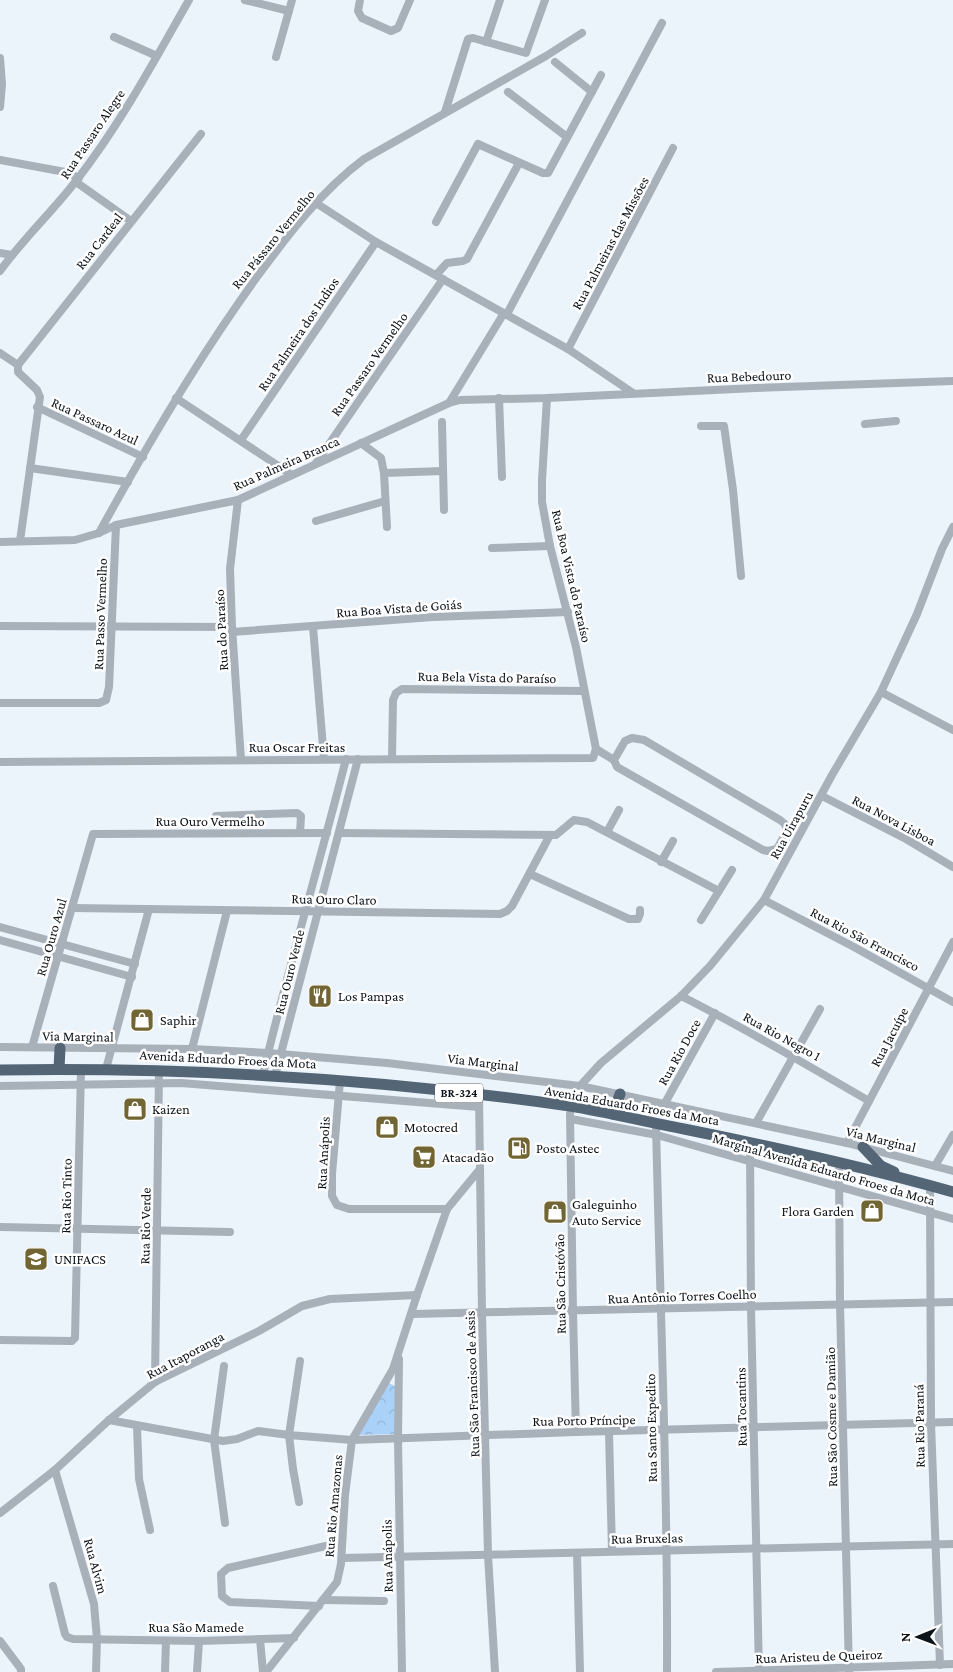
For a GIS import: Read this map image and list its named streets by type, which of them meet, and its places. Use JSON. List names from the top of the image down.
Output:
{
  "streets": {
    "highway": ["Avenida Eduardo Froes da Mota", "BR-324"],
    "street": [
      "Rua Passaro Alegre",
      "Rua Pássaro Vermelho",
      "Rua Cardeal",
      "Rua Palmeiras das Missões",
      "Rua Palmeira dos Indios",
      "Rua Passaro Vermelho",
      "Rua Bebedouro",
      "Rua Passaro Azul",
      "Rua Palmeira Branca",
      "Rua Boa Vista do Paraíso",
      "Rua Boa Vista de Goiás",
      "Rua Passo Vermelho",
      "Rua do Paraíso",
      "Rua Bela Vista do Paraíso",
      "Rua Oscar Freitas",
      "Rua Nova Lisboa",
      "Rua Ouro Vermelho",
      "Rua Uirapuru",
      "Rua Ouro Claro",
      "Rua Ouro Azul",
      "Rua Rio São Francisco",
      "Rua Ouro Verde",
      "Via Marginal",
      "Rua Rio Negro 1",
      "Rua Jacuípe",
      "Rua Rio Doce",
      "Rua Anápolis",
      "Marginal Avenida Eduardo Froes da Mota",
      "Rua Rio Tinto",
      "Rua Rio Verde",
      "Rua São Cristóvão",
      "Rua Antônio Torres Coelho",
      "Rua Itaporanga",
      "Rua São Francisco de Assis",
      "Rua Tocantins",
      "Rua São Cosme e Damião",
      "Rua Porto Príncipe",
      "Rua Rio Paraná",
      "Rua Santo Expedito",
      "Rua Rio Amazonas",
      "Rua Bruxelas",
      "Rua Alvim",
      "Rua São Mamede",
      "Rua Aristeu de Queiroz"
    ]
  },
  "crossings": [
    ["Rua Pássaro Vermelho", "Rua Passaro Azul"],
    ["Rua Pássaro Vermelho", "Rua Palmeira Branca"],
    ["Rua Passaro Vermelho", "Rua Palmeira Branca"],
    ["Rua Bebedouro", "Rua Palmeira Branca"],
    ["Rua Bebedouro", "Rua Boa Vista do Paraíso"],
    ["Rua Palmeira Branca", "Rua Boa Vista do Paraíso"],
    ["Rua Palmeira Branca", "Rua Passo Vermelho"],
    ["Rua Palmeira Branca", "Rua do Paraíso"],
    ["Rua Boa Vista do Paraíso", "Rua Boa Vista de Goiás"],
    ["Rua Boa Vista do Paraíso", "Rua Bela Vista do Paraíso"],
    ["Rua Boa Vista do Paraíso", "Rua Oscar Freitas"],
    ["Rua Boa Vista de Goiás", "Rua Passo Vermelho"],
    ["Rua Boa Vista de Goiás", "Rua do Paraíso"],
    ["Rua do Paraíso", "Rua Oscar Freitas"],
    ["Rua Bela Vista do Paraíso", "Rua Oscar Freitas"],
    ["Rua Oscar Freitas", "Rua Ouro Verde"],
    ["Rua Nova Lisboa", "Rua Uirapuru"],
    ["Rua Ouro Vermelho", "Rua Ouro Azul"],
    ["Rua Ouro Vermelho", "Rua Ouro Verde"],
    ["Rua Uirapuru", "Rua Rio São Francisco"],
    ["Rua Uirapuru", "Via Marginal"],
    ["Rua Uirapuru", "Rua Rio Negro 1"],
    ["Rua Ouro Claro", "Rua Ouro Azul"],
    ["Rua Ouro Claro", "Rua Ouro Verde"],
    ["Rua Ouro Azul", "Via Marginal"],
    ["Rua Rio São Francisco", "Rua Jacuípe"],
    ["Rua Ouro Verde", "Via Marginal"],
    ["Rua Ouro Verde", "Avenida Eduardo Froes da Mota"],
    ["Via Marginal", "Rua Jacuípe"],
    ["Via Marginal", "Rua Rio Doce"],
    ["Rua Rio Negro 1", "Rua Jacuípe"],
    ["Rua Rio Negro 1", "Rua Rio Doce"],
    ["Avenida Eduardo Froes da Mota", "Rua Anápolis"],
    ["Avenida Eduardo Froes da Mota", "Marginal Avenida Eduardo Froes da Mota"],
    ["Avenida Eduardo Froes da Mota", "Rua Rio Tinto"],
    ["Avenida Eduardo Froes da Mota", "Rua Rio Verde"],
    ["Avenida Eduardo Froes da Mota", "Rua São Cristóvão"],
    ["Avenida Eduardo Froes da Mota", "Rua São Francisco de Assis"],
    ["Avenida Eduardo Froes da Mota", "Rua Tocantins"],
    ["Avenida Eduardo Froes da Mota", "Rua São Cosme e Damião"],
    ["Avenida Eduardo Froes da Mota", "Rua Rio Paraná"],
    ["Avenida Eduardo Froes da Mota", "Rua Santo Expedito"],
    ["Rua Anápolis", "Rua Porto Príncipe"],
    ["Rua Anápolis", "Rua Rio Amazonas"],
    ["Rua Anápolis", "Rua Bruxelas"],
    ["Marginal Avenida Eduardo Froes da Mota", "Rua São Cristóvão"],
    ["Marginal Avenida Eduardo Froes da Mota", "Rua Tocantins"],
    ["Marginal Avenida Eduardo Froes da Mota", "Rua São Cosme e Damião"],
    ["Marginal Avenida Eduardo Froes da Mota", "Rua Rio Paraná"],
    ["Marginal Avenida Eduardo Froes da Mota", "Rua Santo Expedito"],
    ["Rua Rio Verde", "Rua Itaporanga"],
    ["Rua São Cristóvão", "Rua Antônio Torres Coelho"],
    ["Rua São Cristóvão", "Rua Porto Príncipe"],
    ["Rua Antônio Torres Coelho", "Rua São Francisco de Assis"],
    ["Rua Antônio Torres Coelho", "Rua Tocantins"],
    ["Rua Antônio Torres Coelho", "Rua São Cosme e Damião"],
    ["Rua Antônio Torres Coelho", "Rua Rio Paraná"],
    ["Rua Antônio Torres Coelho", "Rua Santo Expedito"],
    ["Rua Antônio Torres Coelho", "Rua Rio Amazonas"],
    ["Rua Itaporanga", "Rua Porto Príncipe"],
    ["Rua Itaporanga", "Rua Rio Amazonas"],
    ["Rua Itaporanga", "Rua Alvim"],
    ["Rua São Francisco de Assis", "Rua Porto Príncipe"],
    ["Rua São Francisco de Assis", "Rua Rio Amazonas"],
    ["Rua São Francisco de Assis", "Rua Bruxelas"],
    ["Rua Tocantins", "Rua Porto Príncipe"],
    ["Rua Tocantins", "Rua Bruxelas"],
    ["Rua Tocantins", "Rua Aristeu de Queiroz"],
    ["Rua São Cosme e Damião", "Rua Porto Príncipe"],
    ["Rua São Cosme e Damião", "Rua Bruxelas"],
    ["Rua São Cosme e Damião", "Rua Aristeu de Queiroz"],
    ["Rua Porto Príncipe", "Rua Rio Paraná"],
    ["Rua Porto Príncipe", "Rua Santo Expedito"],
    ["Rua Porto Príncipe", "Rua Rio Amazonas"],
    ["Rua Rio Paraná", "Rua Bruxelas"],
    ["Rua Rio Paraná", "Rua Aristeu de Queiroz"],
    ["Rua Santo Expedito", "Rua Bruxelas"],
    ["Rua Rio Amazonas", "Rua Bruxelas"],
    ["Rua Rio Amazonas", "Rua São Mamede"],
    ["Rua Alvim", "Rua São Mamede"]
  ],
  "places": {
    "restaurant": ["Los Pampas"],
    "shop": [
      "Saphir",
      "Kaizen",
      "Motocred",
      "Flora Garden",
      "Galeguinho Auto Service"
    ],
    "fuel station": ["Posto Astec"],
    "supermarket": ["Atacadão"],
    "school or university": ["UNIFACS"]
  },
  "north": "left"
}
